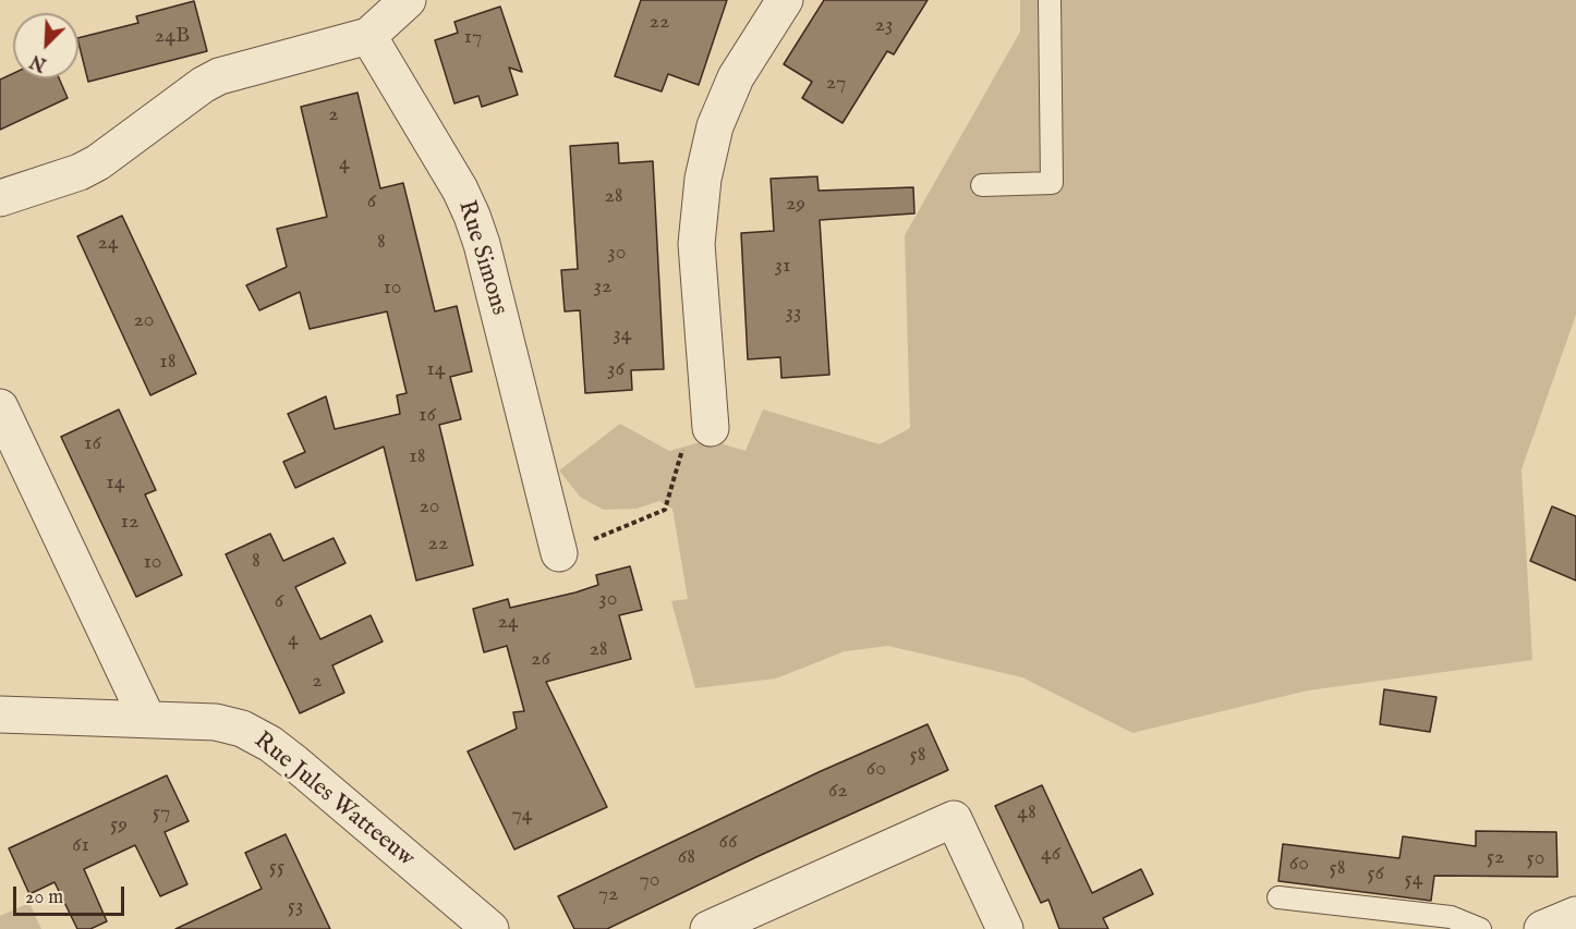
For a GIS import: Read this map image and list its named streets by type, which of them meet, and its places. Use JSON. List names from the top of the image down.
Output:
{
  "streets": {
    "street": ["Rue Simons", "Rue Jules Watteeuw"]
  },
  "house_numbers": [
    "22",
    "23",
    "24B",
    "17",
    "27",
    "2",
    "4",
    "28",
    "6",
    "29",
    "8",
    "24",
    "30",
    "31",
    "32",
    "10",
    "33",
    "20",
    "34",
    "18",
    "14",
    "36",
    "16",
    "16",
    "18",
    "14",
    "20",
    "12",
    "22",
    "8",
    "10",
    "30",
    "6",
    "24",
    "4",
    "28",
    "26",
    "2",
    "58",
    "60",
    "62",
    "57",
    "48",
    "74",
    "59",
    "66",
    "61",
    "46",
    "68",
    "52",
    "50",
    "60",
    "55",
    "58",
    "56",
    "54",
    "70",
    "72",
    "53"
  ],
  "scale_bar": "20 m",
  "north": "bottom left"
}
